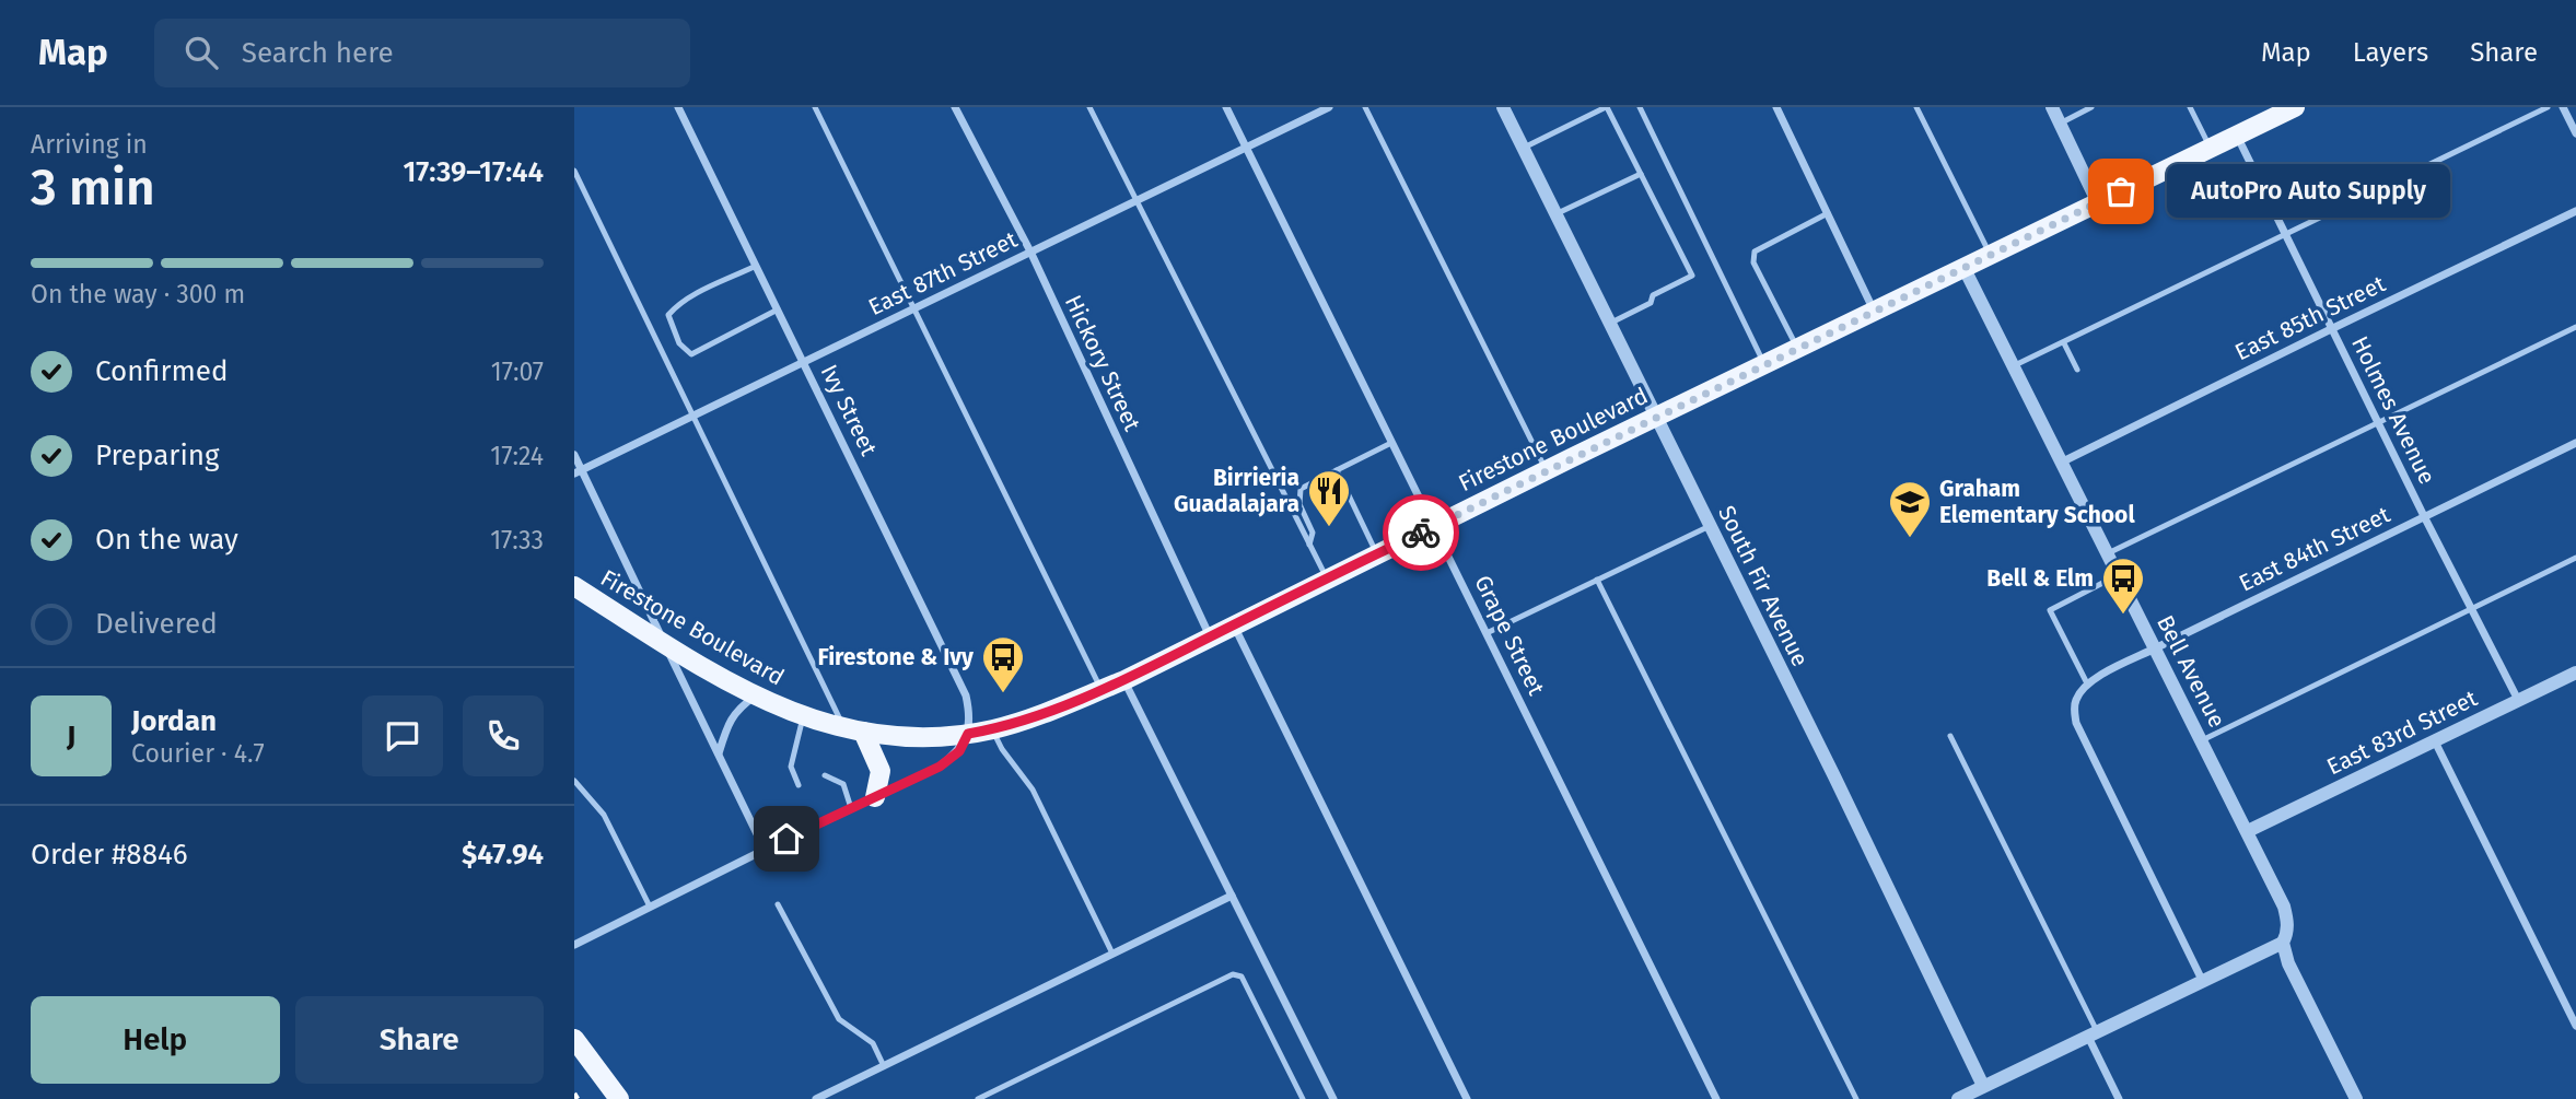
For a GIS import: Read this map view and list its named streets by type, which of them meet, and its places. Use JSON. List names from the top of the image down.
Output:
{
  "streets": {
    "main road": ["Firestone Boulevard"],
    "street": [
      "East 87th Street",
      "East 85th Street",
      "Hickory Street",
      "Ivy Street",
      "Holmes Avenue",
      "East 84th Street",
      "South Fir Avenue",
      "Grape Street",
      "Bell Avenue",
      "East 83rd Street"
    ]
  },
  "crossings": [
    ["East 87th Street", "Hickory Street"],
    ["East 87th Street", "Ivy Street"],
    ["East 87th Street", "Grape Street"],
    ["East 85th Street", "Holmes Avenue"],
    ["East 85th Street", "Bell Avenue"],
    ["Hickory Street", "Firestone Boulevard"],
    ["Ivy Street", "Firestone Boulevard"],
    ["Holmes Avenue", "Firestone Boulevard"],
    ["Holmes Avenue", "East 84th Street"],
    ["Holmes Avenue", "East 83rd Street"],
    ["Firestone Boulevard", "South Fir Avenue"],
    ["Firestone Boulevard", "Grape Street"],
    ["Firestone Boulevard", "Bell Avenue"],
    ["East 84th Street", "Bell Avenue"],
    ["Bell Avenue", "East 83rd Street"]
  ],
  "places": {
    "other": ["AutoPro Auto Supply"],
    "restaurant": ["Birrieria Guadalajara"],
    "school or university": ["Graham Elementary School"],
    "bus stop": ["Bell & Elm", "Firestone & Ivy"]
  },
  "page": {
    "header": "Map",
    "search": "Search here",
    "nav": ["Map", "Layers", "Share"],
    "heading": ["3 min", "Arriving in", "17:39–17:44"],
    "panel": [
      "Jordan",
      "Courier · 4.7",
      "Order #8846",
      "$47.94"
    ],
    "bubble": "AutoPro Auto Supply",
    "bar": "On the way · 300 m",
    "list": [
      ["Confirmed", "17:07"],
      ["Preparing", "17:24"],
      ["On the way", "17:33"],
      "Delivered"
    ],
    "round": "J",
    "buttons": ["Help", "Share"]
  }
}
